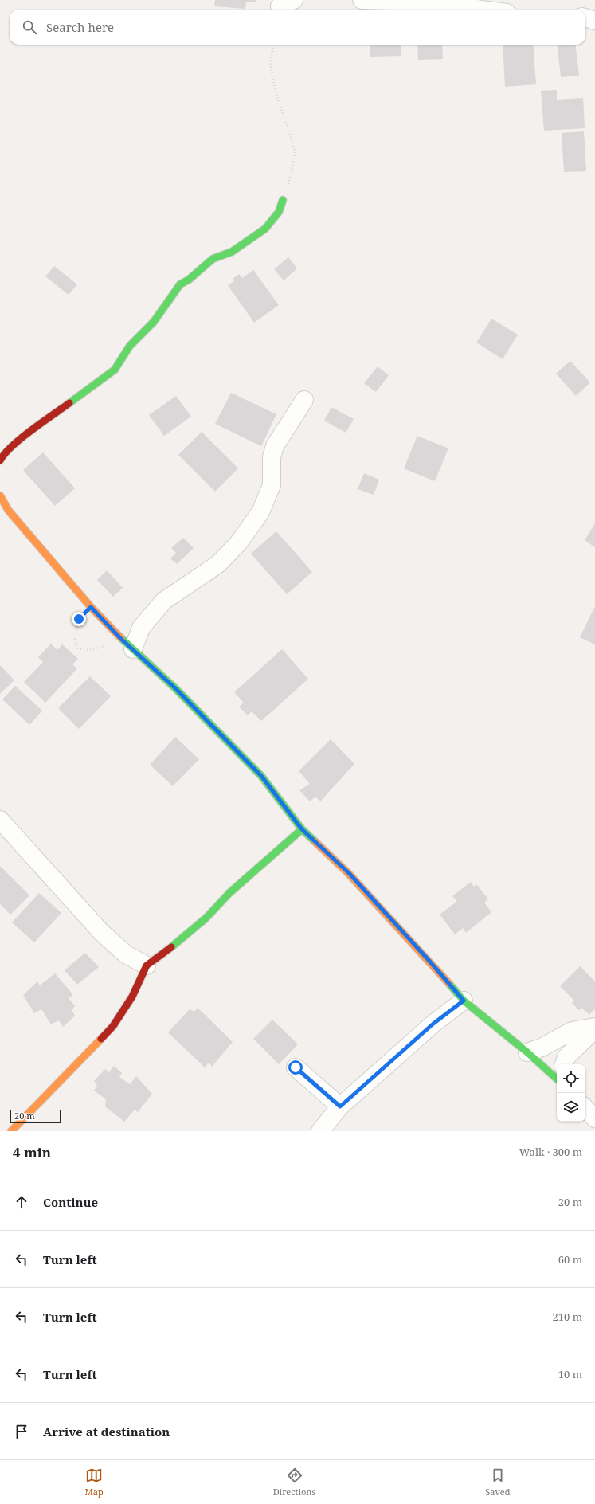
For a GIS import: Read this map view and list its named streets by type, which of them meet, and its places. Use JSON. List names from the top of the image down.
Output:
{
  "scale_bar": "20 m",
  "page": {
    "search": "Search here",
    "scale": "20 m",
    "heading": ["4 min", "Walk · 300 m"],
    "list": [
      ["Continue", "20 m"],
      ["Turn left", "60 m"],
      ["Turn left", "210 m"],
      ["Turn left", "10 m"],
      "Arrive at destination"
    ],
    "nav": ["Map", "Directions", "Saved"]
  }
}
